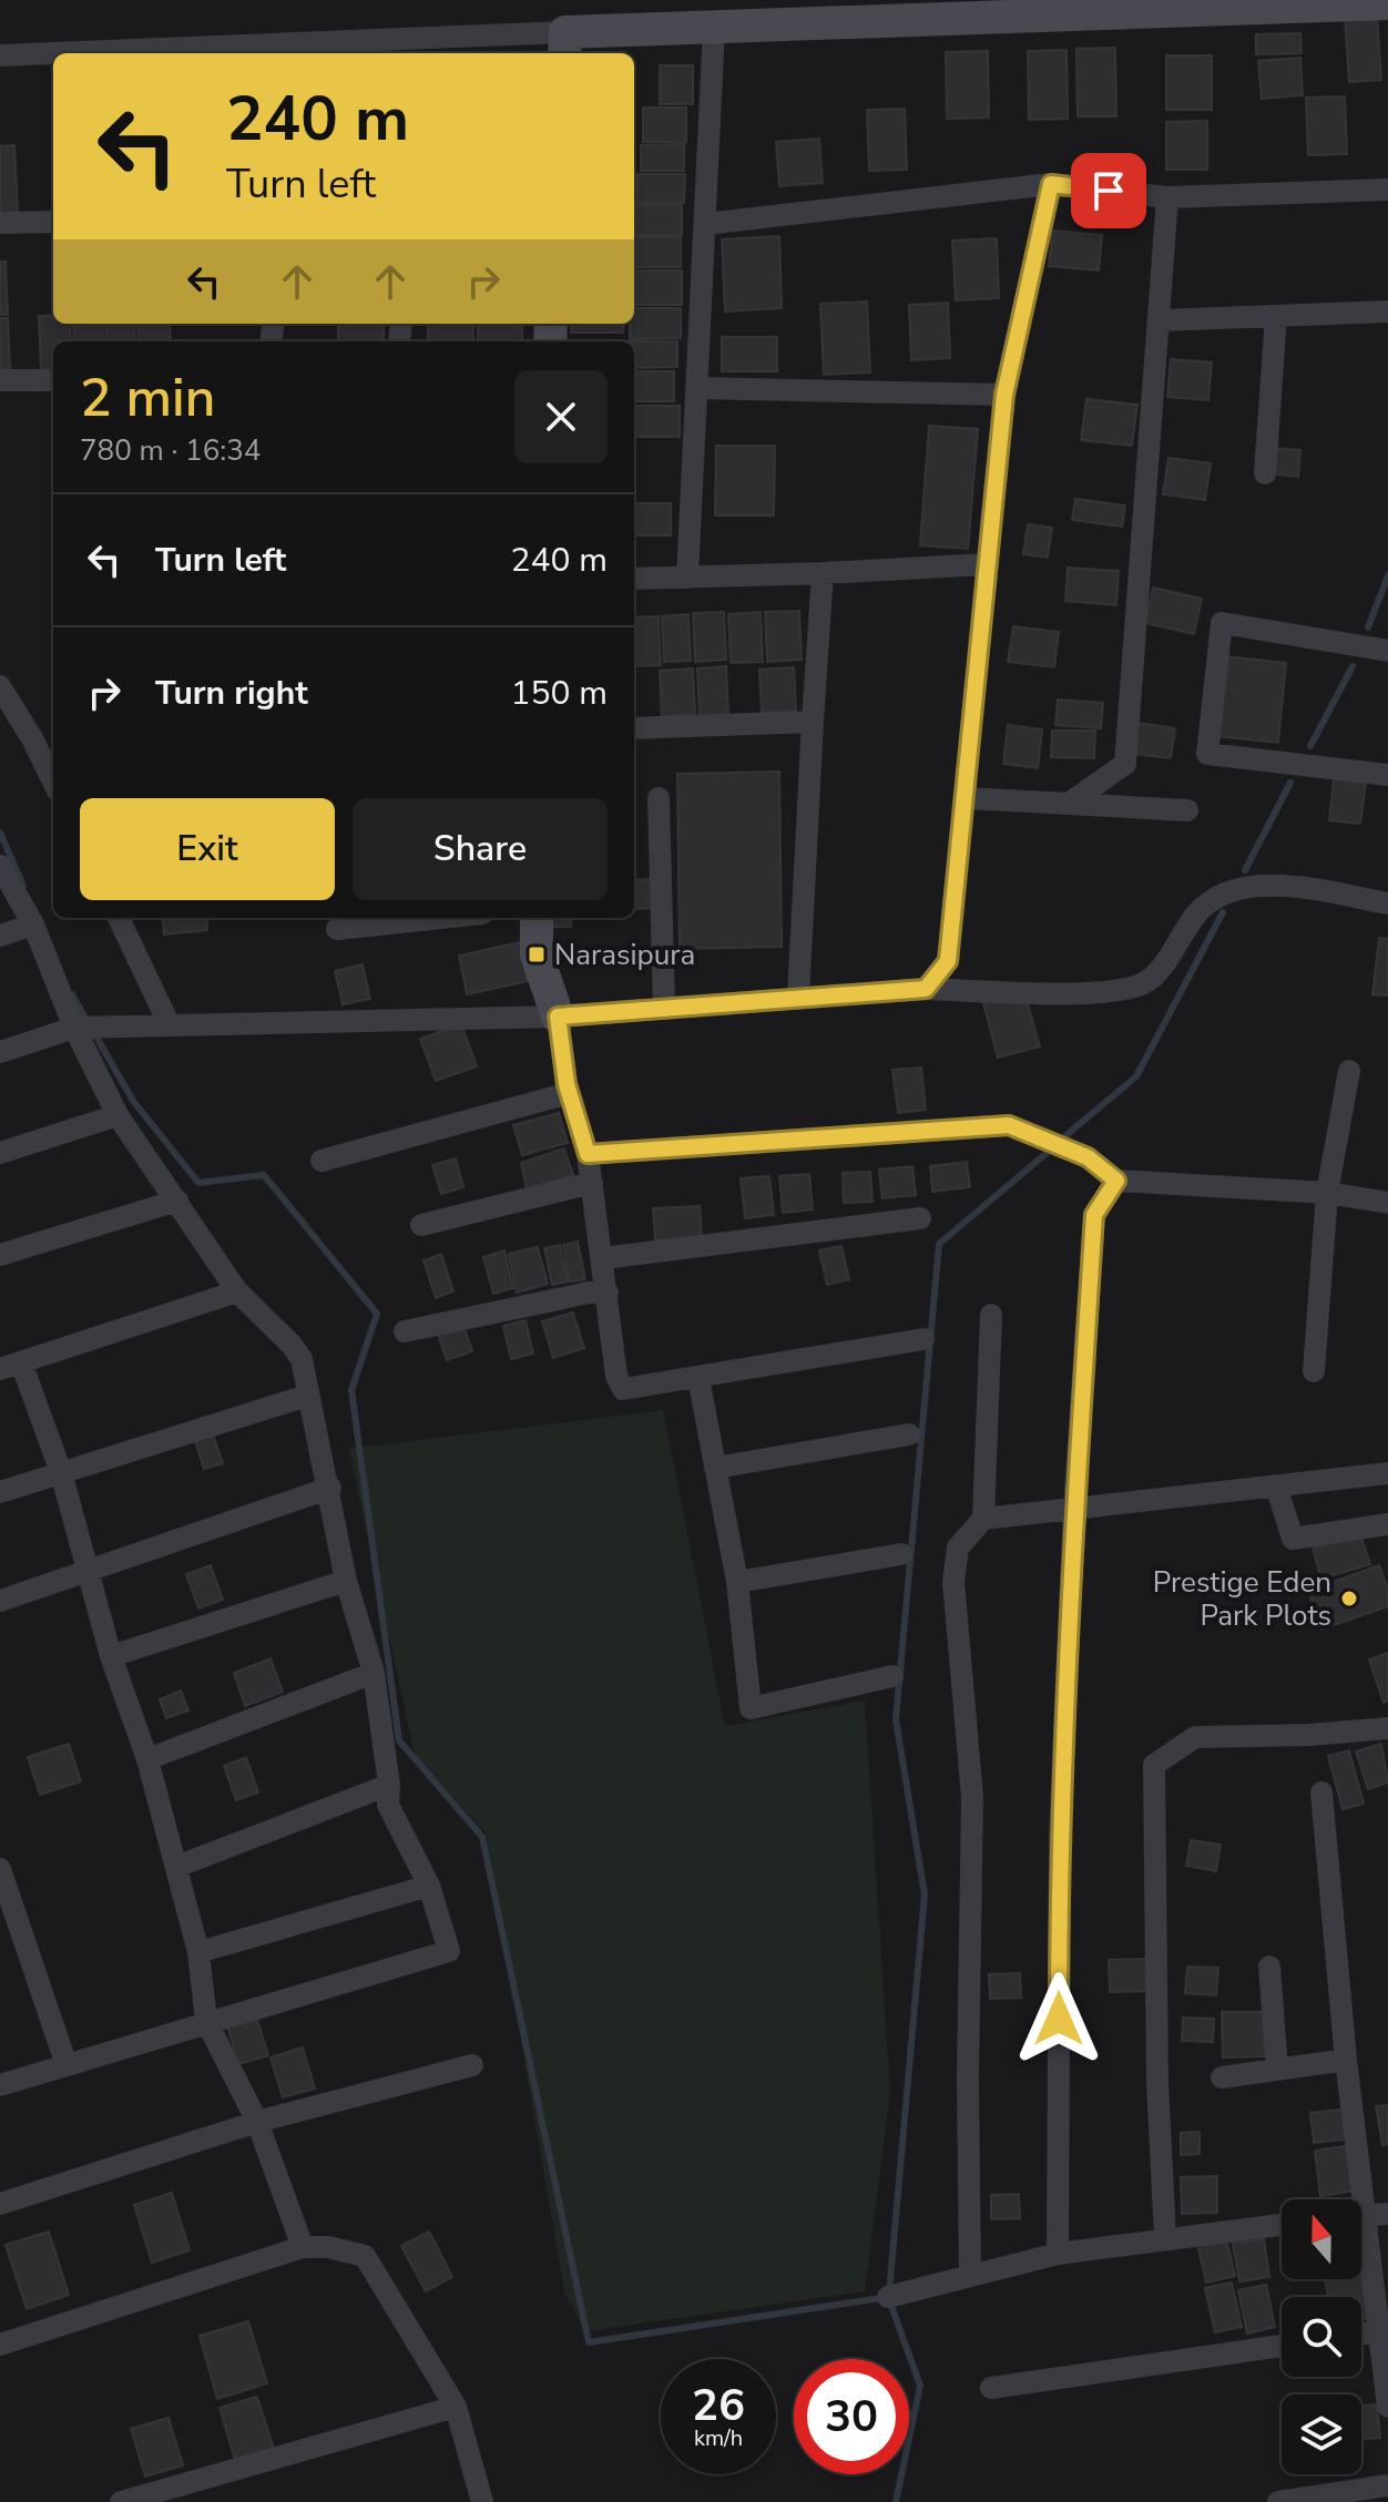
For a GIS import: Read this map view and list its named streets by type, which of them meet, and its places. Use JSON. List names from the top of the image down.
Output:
{
  "places": {
    "transit": ["Narasipura"],
    "other": ["Prestige Eden Park Plots"]
  },
  "north": "top",
  "page": {
    "turn": ["240 m", "Turn left"],
    "heading": ["2 min", "780 m · 16:34"],
    "list": [
      {
        "name": "Turn left",
        "value": "240 m"
      },
      {
        "name": "Turn right",
        "value": "150 m"
      }
    ],
    "buttons": ["Exit", "Share"],
    "speed": "26 km/h",
    "limit": "30"
  }
}
